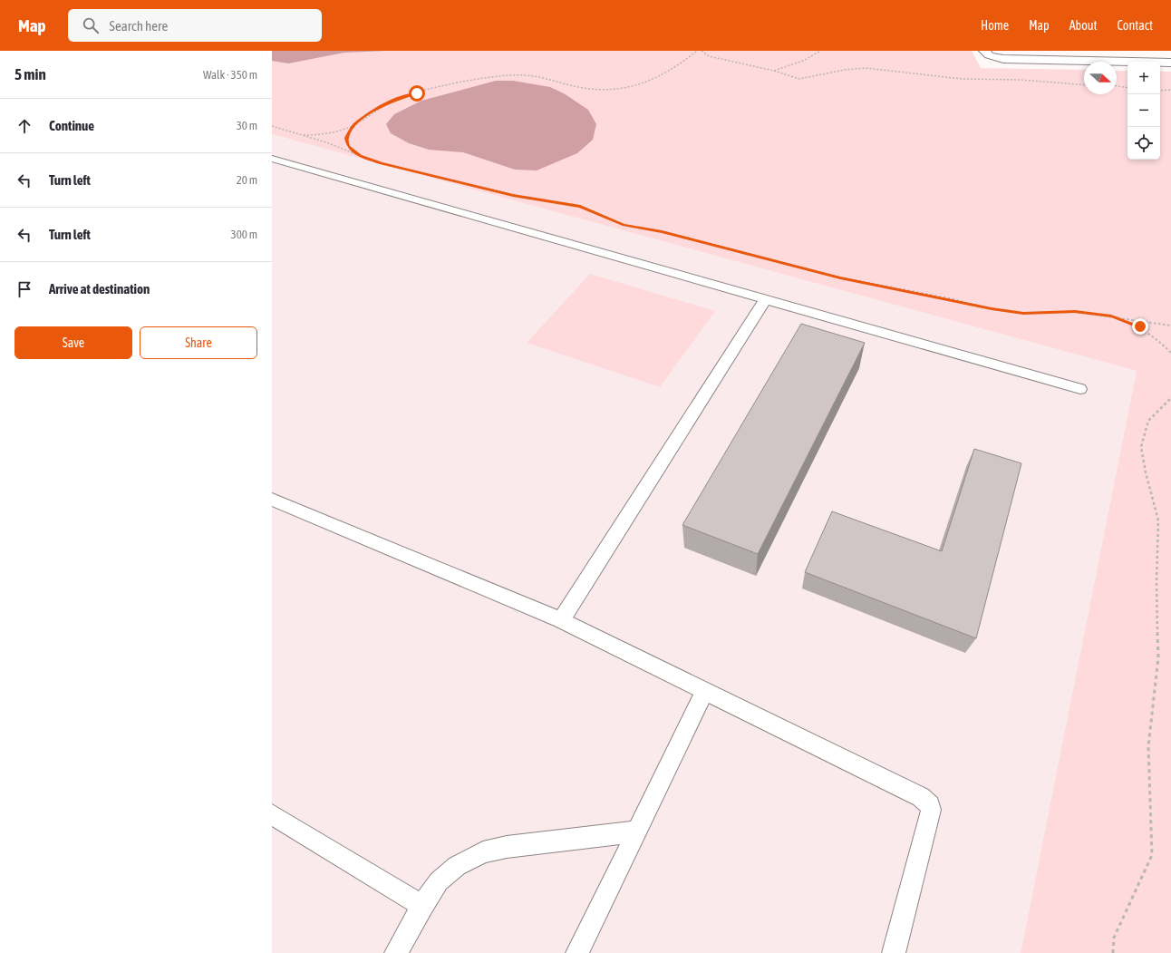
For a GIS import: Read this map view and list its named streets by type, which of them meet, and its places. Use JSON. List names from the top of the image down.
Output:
{
  "north": "right",
  "page": {
    "header": "Map",
    "search": "Search here",
    "nav": [
      "Home",
      "Map",
      "About",
      "Contact"
    ],
    "heading": ["5 min", "Walk · 350 m"],
    "map_buttons": ["+", "−"],
    "list": [
      ["Continue", "30 m"],
      ["Turn left", "20 m"],
      ["Turn left", "300 m"],
      "Arrive at destination"
    ],
    "buttons": ["Save", "Share"]
  }
}
